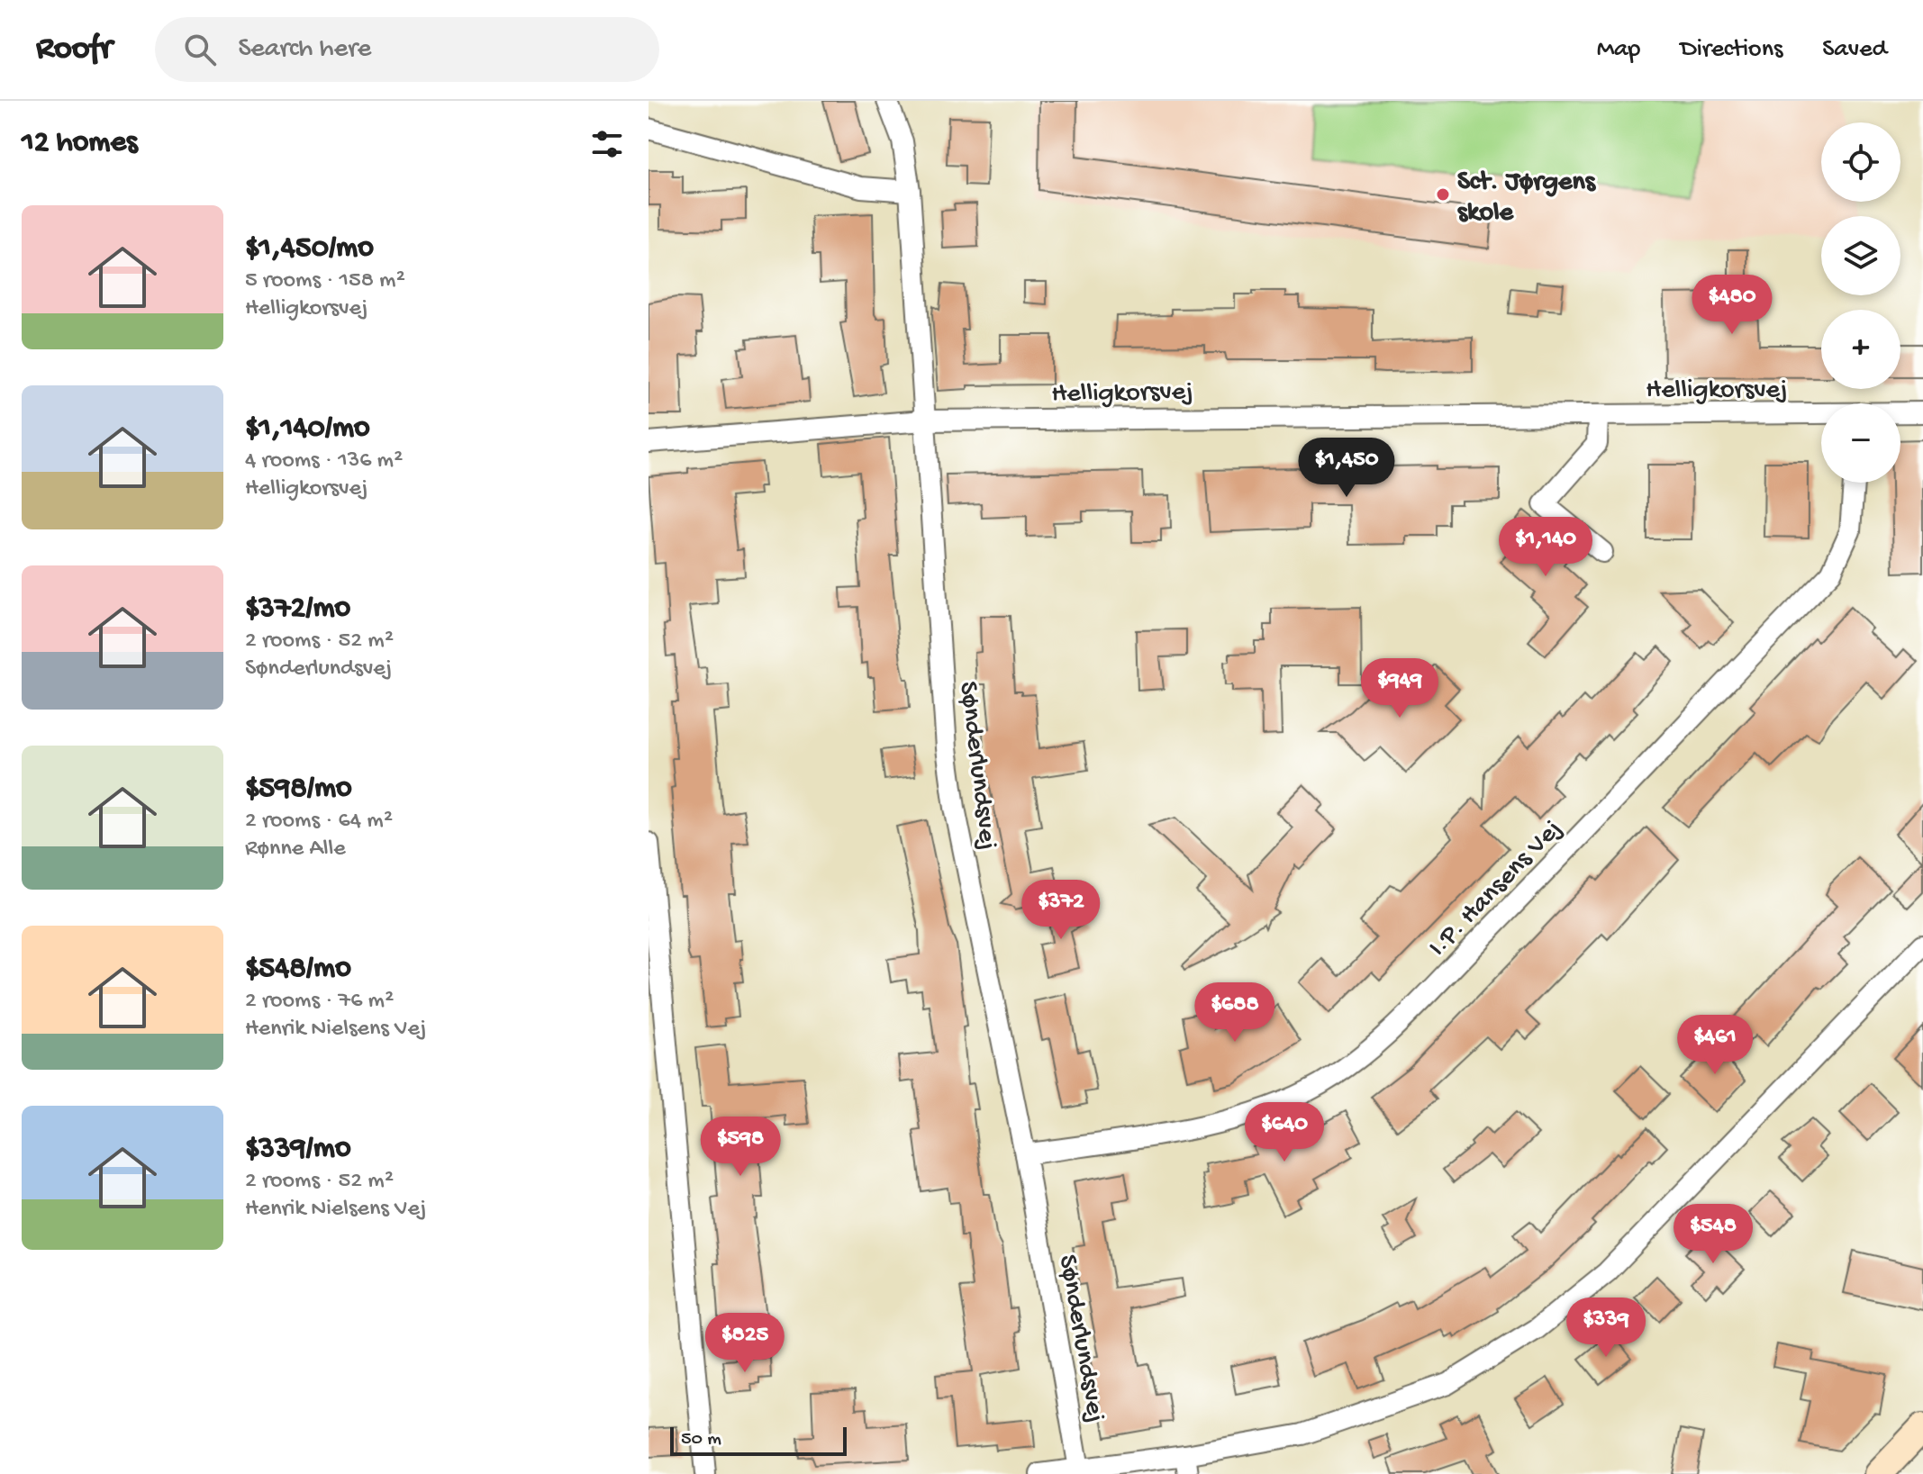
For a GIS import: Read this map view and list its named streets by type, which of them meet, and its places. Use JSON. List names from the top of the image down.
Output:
{
  "streets": {
    "street": ["Helligkorsvej", "Sønderlundsvej", "I.P. Hansens Vej"]
  },
  "crossings": [
    ["Helligkorsvej", "Sønderlundsvej"],
    ["Sønderlundsvej", "I.P. Hansens Vej"]
  ],
  "places": ["Sct. Jørgens skole"],
  "scale_bar": "50 m",
  "page": {
    "header": "Roofr",
    "search": "Search here",
    "nav": ["Map", "Directions", "Saved"],
    "heading": "12 homes",
    "map_buttons": ["+", "−"],
    "list": [
      {
        "name": "$1,450/mo",
        "note": "5 rooms · 158 m² · Helligkorsvej"
      },
      {
        "name": "$1,140/mo",
        "note": "4 rooms · 136 m² · Helligkorsvej"
      },
      {
        "name": "$372/mo",
        "note": "2 rooms · 52 m² · Sønderlundsvej"
      },
      {
        "name": "$598/mo",
        "note": "2 rooms · 64 m² · Rønne Alle"
      },
      {
        "name": "$548/mo",
        "note": "2 rooms · 76 m² · Henrik Nielsens Vej"
      },
      {
        "name": "$339/mo",
        "note": "2 rooms · 52 m² · Henrik Nielsens Vej"
      }
    ],
    "price": [
      "$480",
      "$1,450",
      "$1,140",
      "$949",
      "$372",
      "$688",
      "$461",
      "$640",
      "$598",
      "$548",
      "$339",
      "$825"
    ],
    "scale": "50 m"
  }
}
